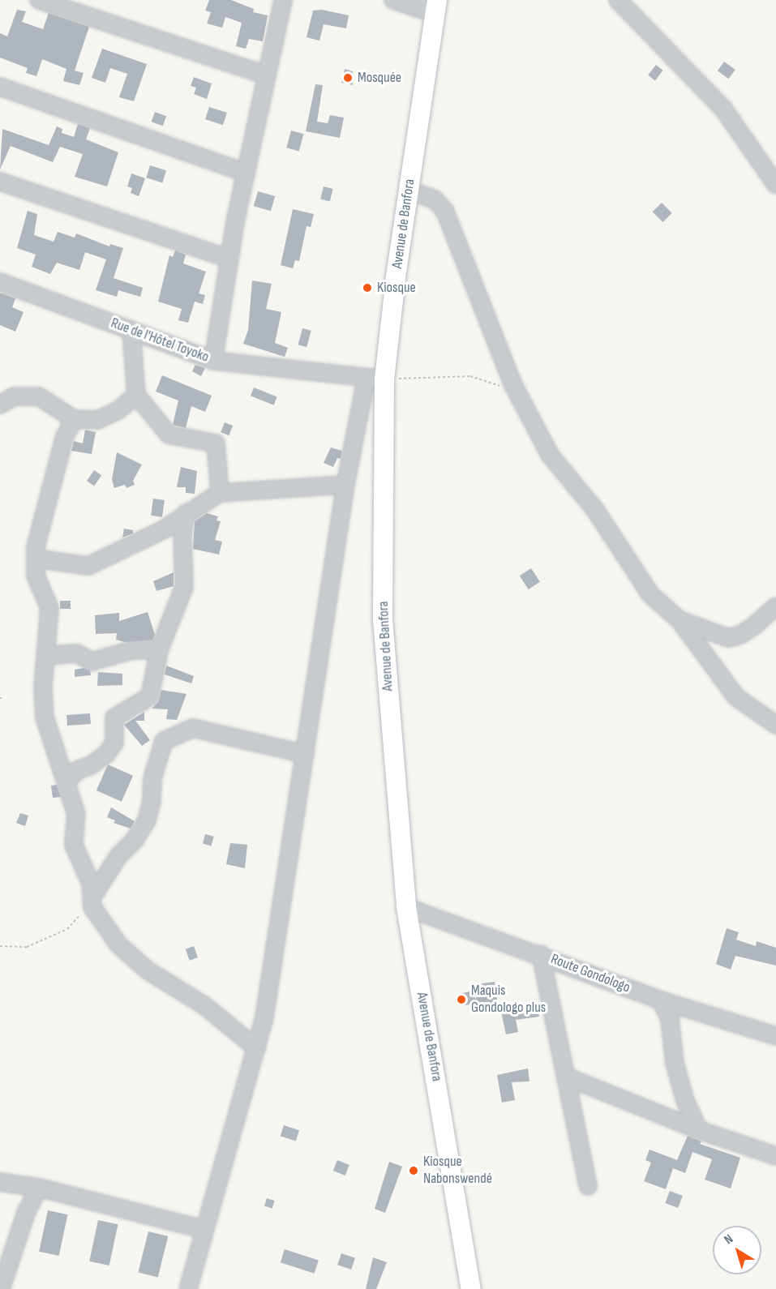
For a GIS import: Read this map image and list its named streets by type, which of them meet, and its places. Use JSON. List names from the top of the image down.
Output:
{
  "streets": {
    "main road": ["Avenue de Banfora"],
    "street": ["Rue de l'Hôtel Toyoko", "Route Gondologo"]
  },
  "crossings": [
    ["Avenue de Banfora", "Rue de l'Hôtel Toyoko"],
    ["Avenue de Banfora", "Route Gondologo"]
  ],
  "places": [
    "Mosquée",
    "Kiosque",
    "Maquis Gondologo plus",
    "Kiosque Nabonswendé"
  ],
  "north": "top left"
}
